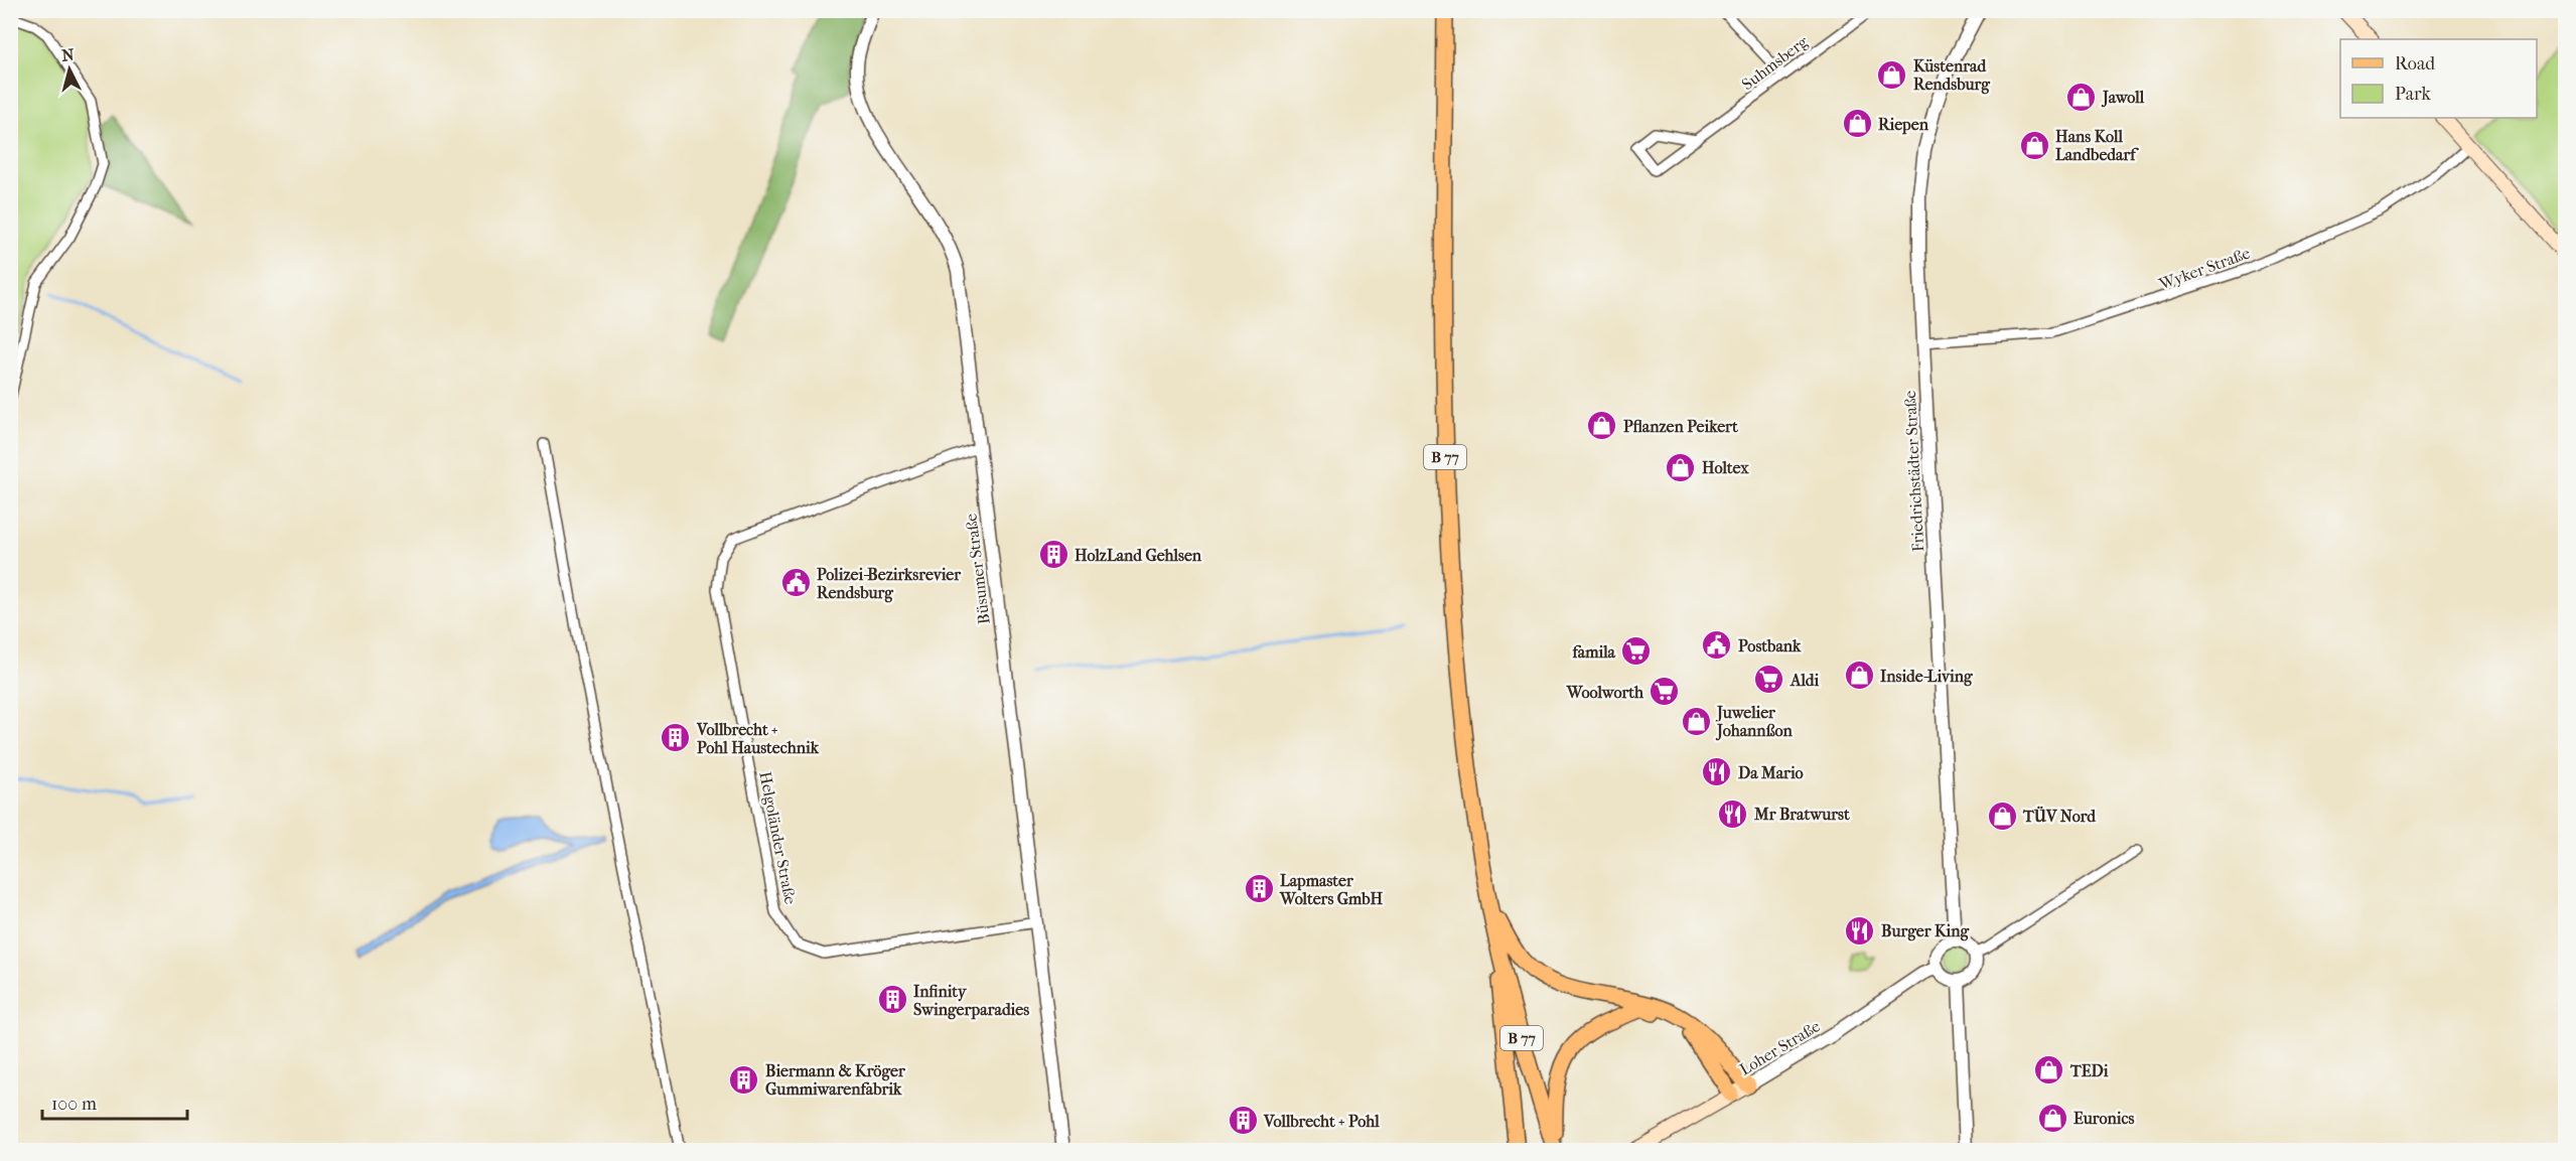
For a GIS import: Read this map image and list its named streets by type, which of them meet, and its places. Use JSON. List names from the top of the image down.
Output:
{
  "streets": {
    "main road": ["B 77", "Loher Straße"],
    "street": [
      "Suhmsberg",
      "Wyker Straße",
      "Friedrichstädter Straße",
      "Büsumer Straße",
      "Helgoländer Straße"
    ]
  },
  "crossings": [
    ["Wyker Straße", "Friedrichstädter Straße"],
    ["Friedrichstädter Straße", "Loher Straße"],
    ["Büsumer Straße", "Helgoländer Straße"]
  ],
  "places": {
    "shop": [
      "Küstenrad Rendsburg",
      "Jawoll",
      "Riepen",
      "Hans Koll Landbedarf",
      "Pflanzen Peikert",
      "Holtex",
      "Inside-Living",
      "Juwelier Johannßon",
      "TÜV Nord",
      "TEDi",
      "Euronics"
    ],
    "building": [
      "HolzLand Gehlsen",
      "Vollbrecht + Pohl Haustechnik",
      "Lapmaster Wolters GmbH",
      "Infinity Swingerparadies",
      "Biermann & Kröger Gummiwarenfabrik",
      "Vollbrecht + Pohl"
    ],
    "public building": ["Polizei-Bezirksrevier Rendsburg", "Postbank"],
    "supermarket": ["famila", "Aldi", "Woolworth"],
    "restaurant": ["Da Mario", "Mr Bratwurst", "Burger King"]
  },
  "legend": ["Road", "Park"],
  "scale_bar": "100 m",
  "north": "top"
}
